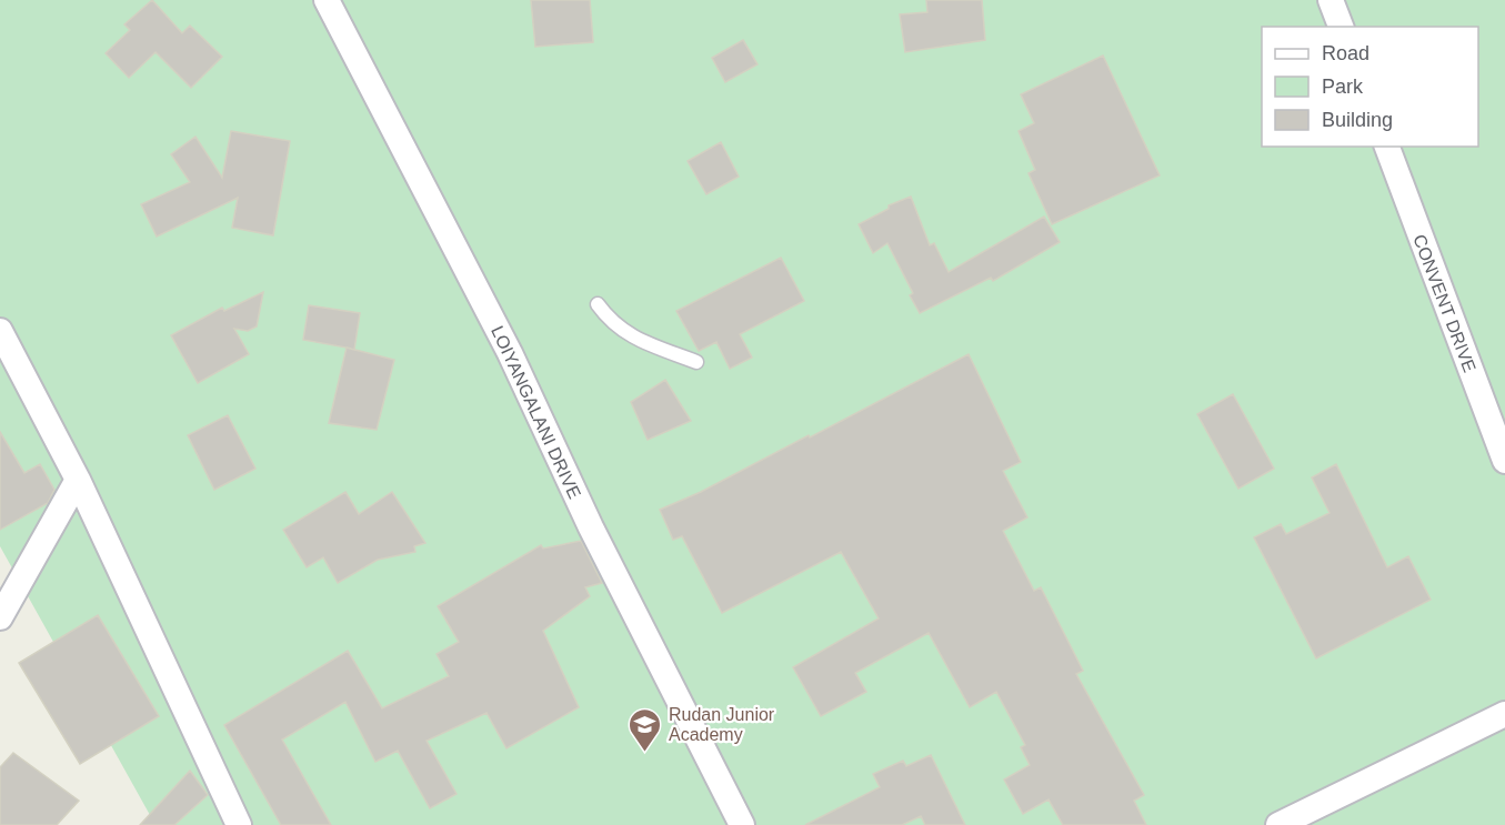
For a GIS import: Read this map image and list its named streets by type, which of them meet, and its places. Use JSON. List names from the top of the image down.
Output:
{
  "streets": {
    "street": ["CONVENT DRIVE", "LOIYANGALANI DRIVE"]
  },
  "places": {
    "school or university": ["Rudan Junior Academy"]
  },
  "legend": ["Road", "Park", "Building"]
}
